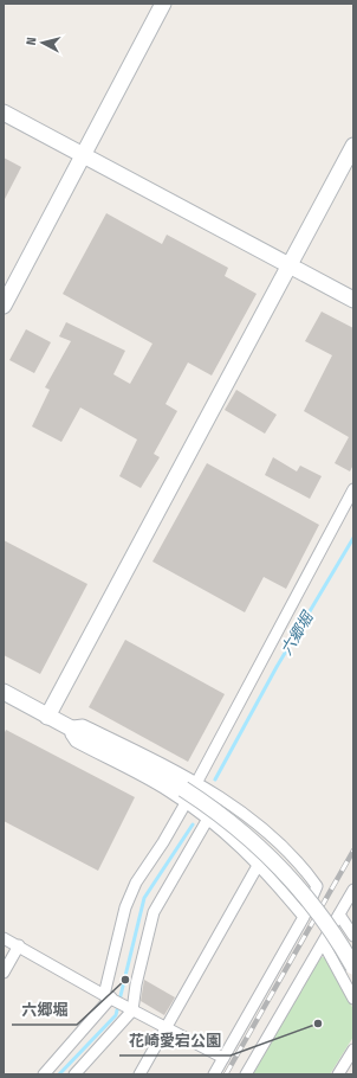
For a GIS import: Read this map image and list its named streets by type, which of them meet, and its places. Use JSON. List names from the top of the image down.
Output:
{
  "water": ["六郷堀"],
  "places": ["六郷堀", "花崎愛宕公園"],
  "north": "left"
}
